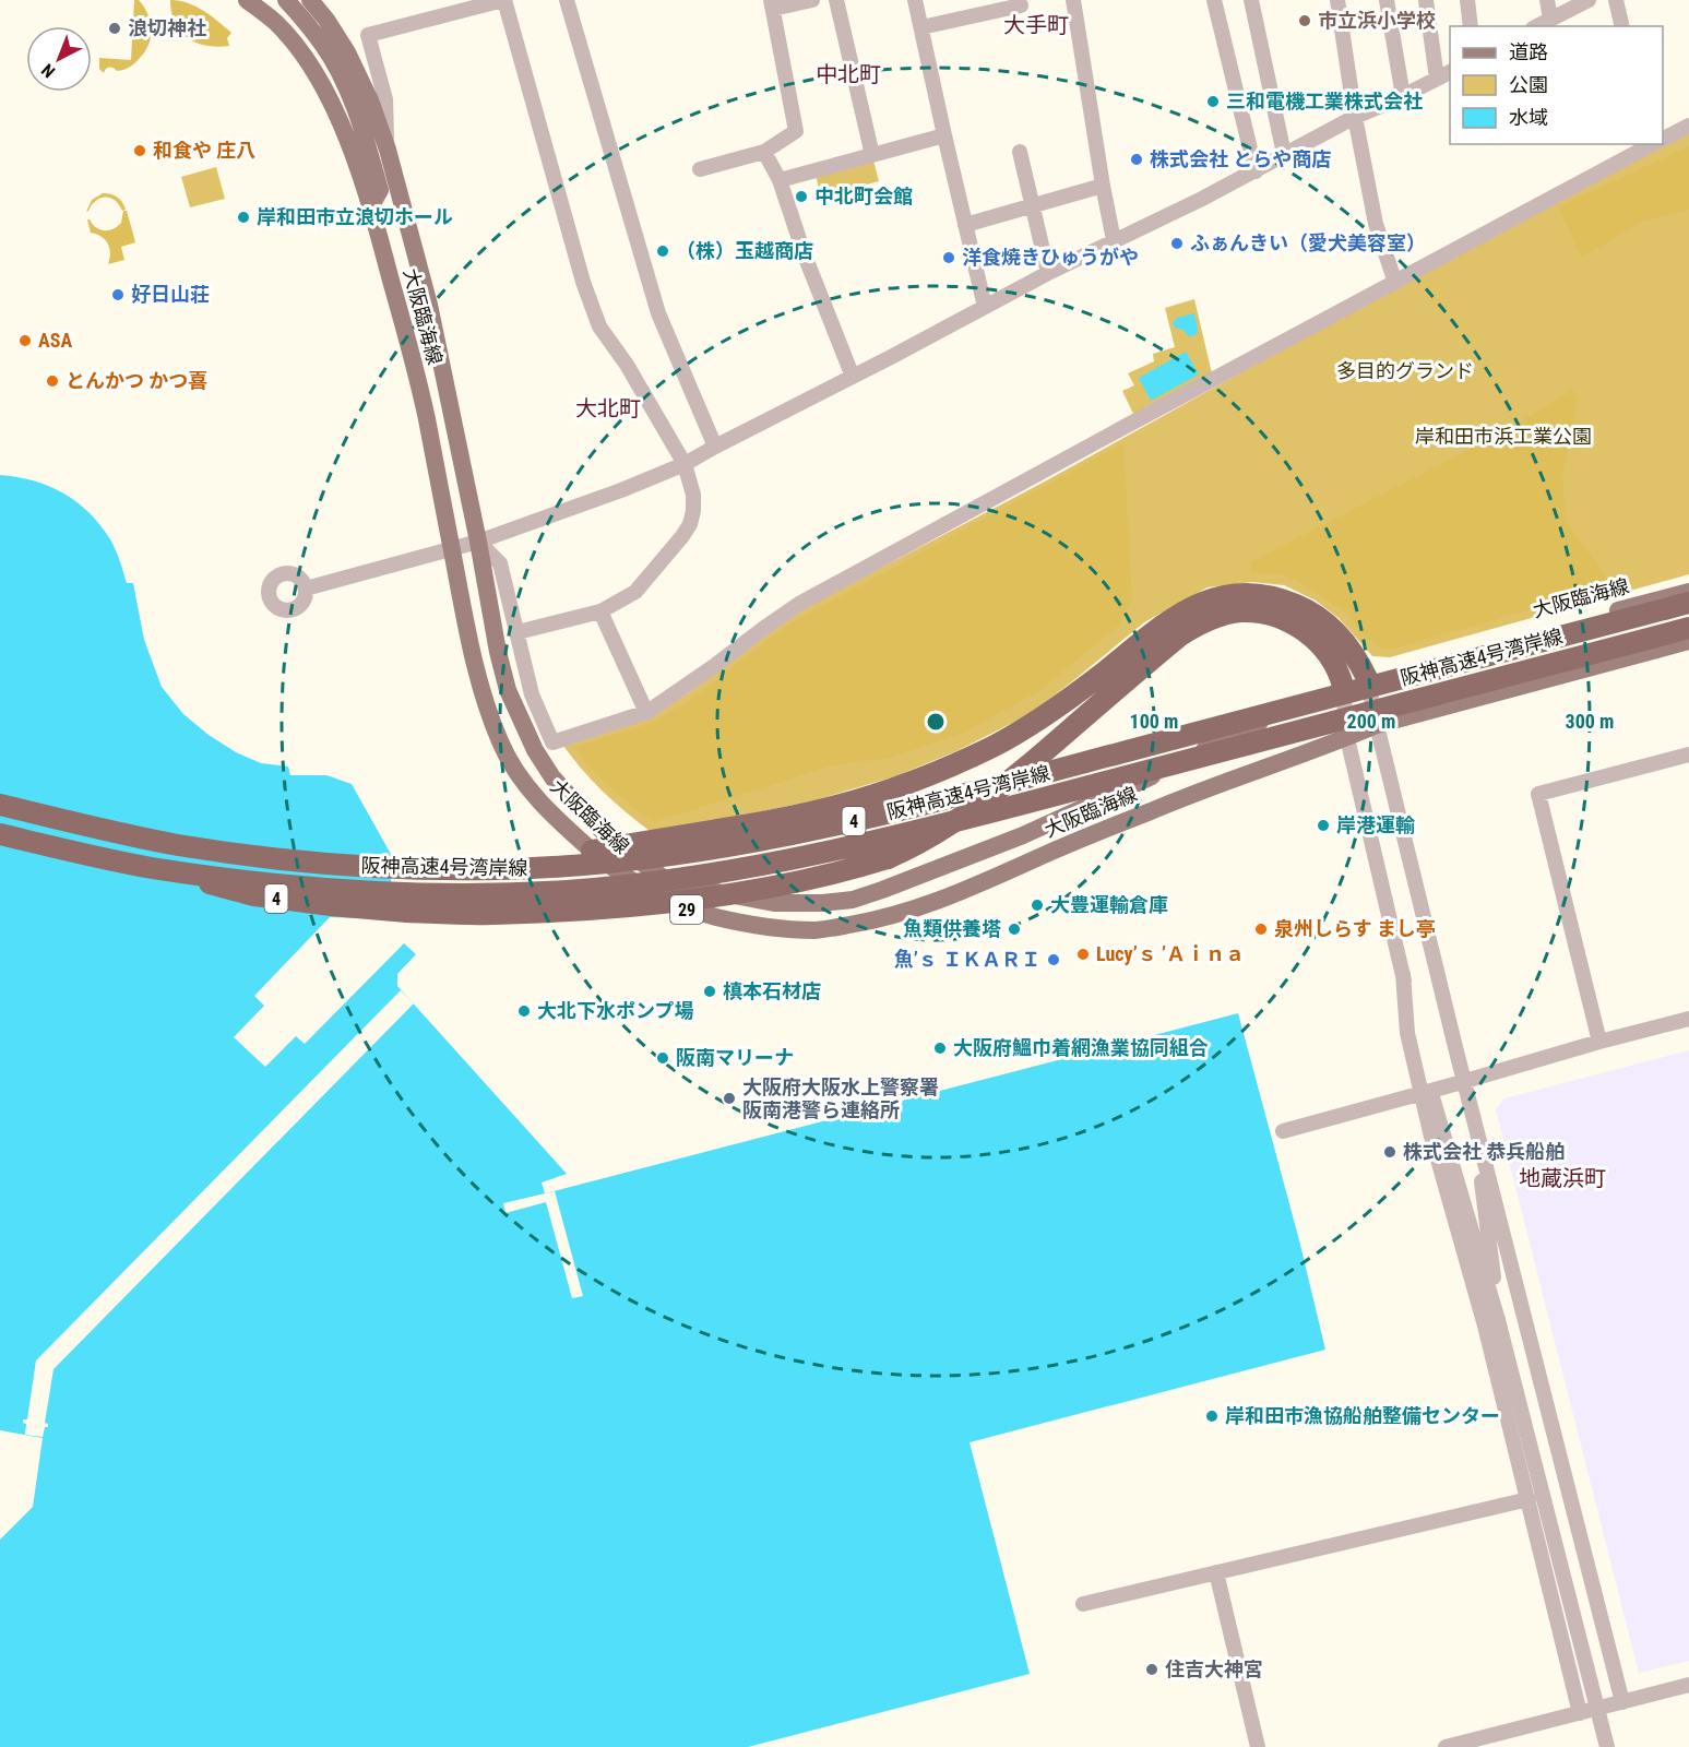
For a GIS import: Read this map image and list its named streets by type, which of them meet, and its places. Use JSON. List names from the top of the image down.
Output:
{
  "streets": {
    "highway": ["阪神高速4号湾岸線", "4"],
    "main road": ["大阪臨海線", "29"]
  },
  "crossings": [
    ["大阪臨海線", "4"],
    ["阪神高速4号湾岸線", "4"]
  ],
  "districts": [
    "大手町",
    "中北町",
    "大北町",
    "地蔵浜町"
  ],
  "parks": ["多目的グランド", "岸和田市浜工業公園"],
  "places": [
    "市立浜小学校",
    "浪切神社",
    "三和電機工業株式会社",
    "和食や 庄八",
    "株式会社 とらや商店",
    "中北町会館",
    "岸和田市立浪切ホール",
    "ふぁんきい（愛犬美容室）",
    "（株）玉越商店",
    "洋食焼きひゅうがや",
    "好日山荘",
    "ASA",
    "とんかつ かつ喜",
    "岸港運輸",
    "大豊運輸倉庫",
    "魚類供養塔",
    "泉州しらす まし亭",
    "Lucy’ｓ ’Ａｉｎａ",
    "魚’ｓ ＩＫＡＲＩ",
    "槙本石材店",
    "大北下水ポンプ場",
    "大阪府鰮巾着網漁業協同組合",
    "阪南マリーナ",
    "大阪府大阪水上警察署 阪南港警ら連絡所",
    "株式会社 恭兵船舶",
    "岸和田市漁協船舶整備センター",
    "住吉大神宮"
  ],
  "legend": ["道路", "公園", "水域"],
  "north": "bottom left",
  "rings": ["100 m", "200 m", "300 m"]
}
